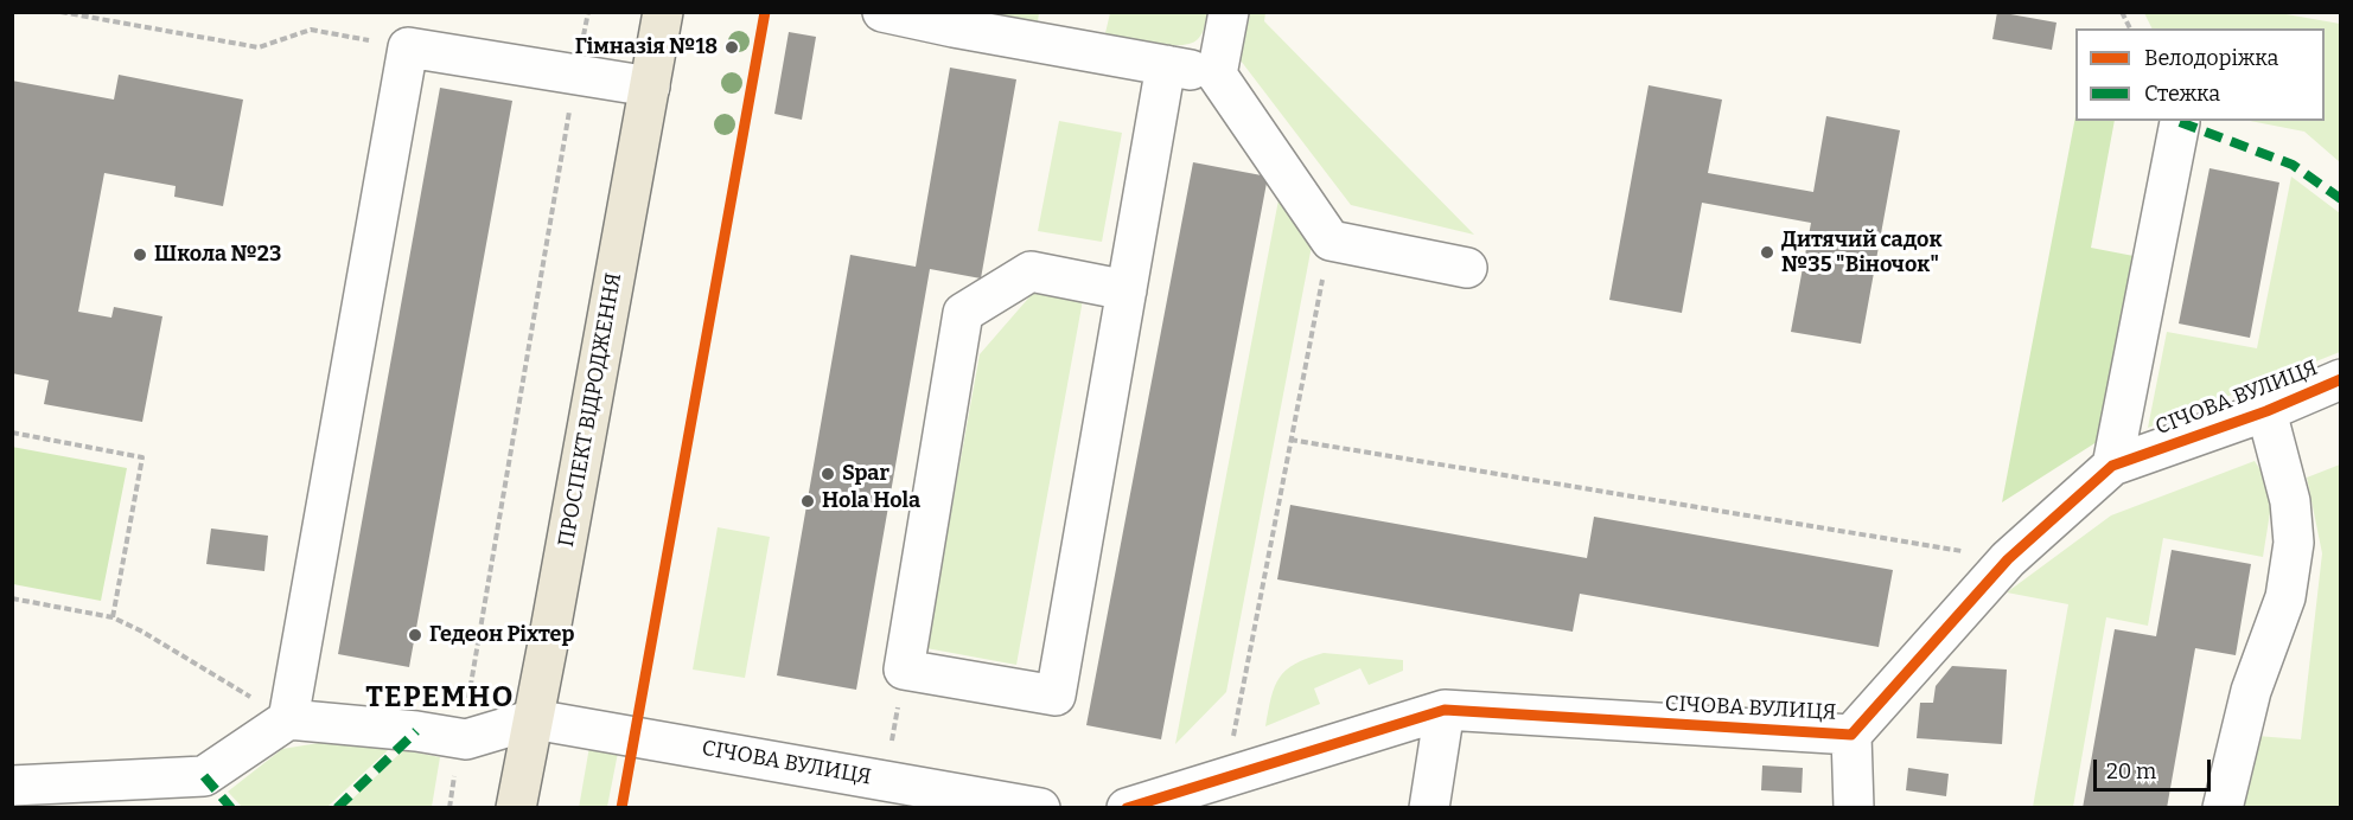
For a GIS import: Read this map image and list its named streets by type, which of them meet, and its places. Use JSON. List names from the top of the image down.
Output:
{
  "streets": {
    "main road": ["ПРОСПЕКТ ВІДРОДЖЕННЯ"],
    "street": ["СІЧОВА ВУЛИЦЯ"]
  },
  "crossings": [
    ["СІЧОВА ВУЛИЦЯ", "ПРОСПЕКТ ВІДРОДЖЕННЯ"]
  ],
  "districts": ["ТЕРЕМНО"],
  "places": [
    "Гімназія №18",
    "Дитячий садок №35 \"Віночок\"",
    "Школа №23",
    "Spar",
    "Hola Hola",
    "Гедеон Ріхтер"
  ],
  "legend": ["Велодоріжка", "Стежка"],
  "scale_bar": "20 m"
}
